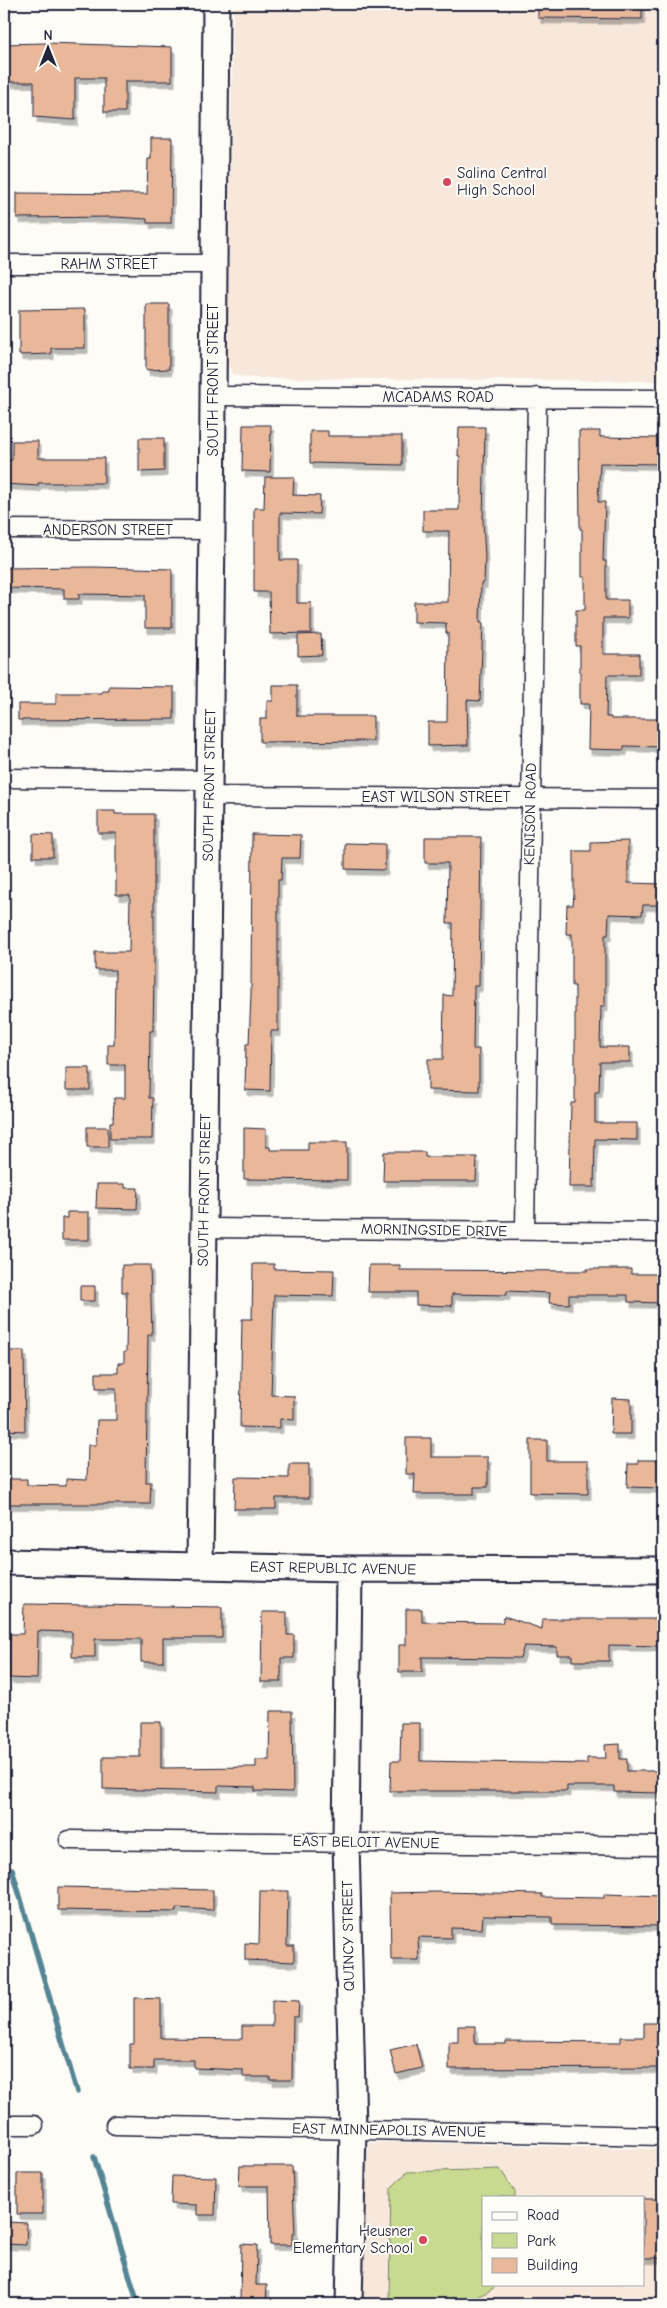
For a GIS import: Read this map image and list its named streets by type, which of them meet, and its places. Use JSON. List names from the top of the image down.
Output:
{
  "streets": {
    "street": [
      "RAHM STREET",
      "SOUTH FRONT STREET",
      "MCADAMS ROAD",
      "ANDERSON STREET",
      "EAST WILSON STREET",
      "KENISON ROAD",
      "MORNINGSIDE DRIVE",
      "EAST REPUBLIC AVENUE",
      "EAST BELOIT AVENUE",
      "QUINCY STREET",
      "EAST MINNEAPOLIS AVENUE"
    ]
  },
  "crossings": [
    ["RAHM STREET", "SOUTH FRONT STREET"],
    ["SOUTH FRONT STREET", "MCADAMS ROAD"],
    ["SOUTH FRONT STREET", "ANDERSON STREET"],
    ["SOUTH FRONT STREET", "EAST WILSON STREET"],
    ["SOUTH FRONT STREET", "MORNINGSIDE DRIVE"],
    ["SOUTH FRONT STREET", "EAST REPUBLIC AVENUE"],
    ["MCADAMS ROAD", "KENISON ROAD"],
    ["EAST WILSON STREET", "KENISON ROAD"],
    ["KENISON ROAD", "MORNINGSIDE DRIVE"],
    ["EAST REPUBLIC AVENUE", "QUINCY STREET"],
    ["EAST BELOIT AVENUE", "QUINCY STREET"],
    ["QUINCY STREET", "EAST MINNEAPOLIS AVENUE"]
  ],
  "places": ["Salina Central High School", "Heusner Elementary School"],
  "legend": ["Road", "Park", "Building"],
  "north": "top"
}
